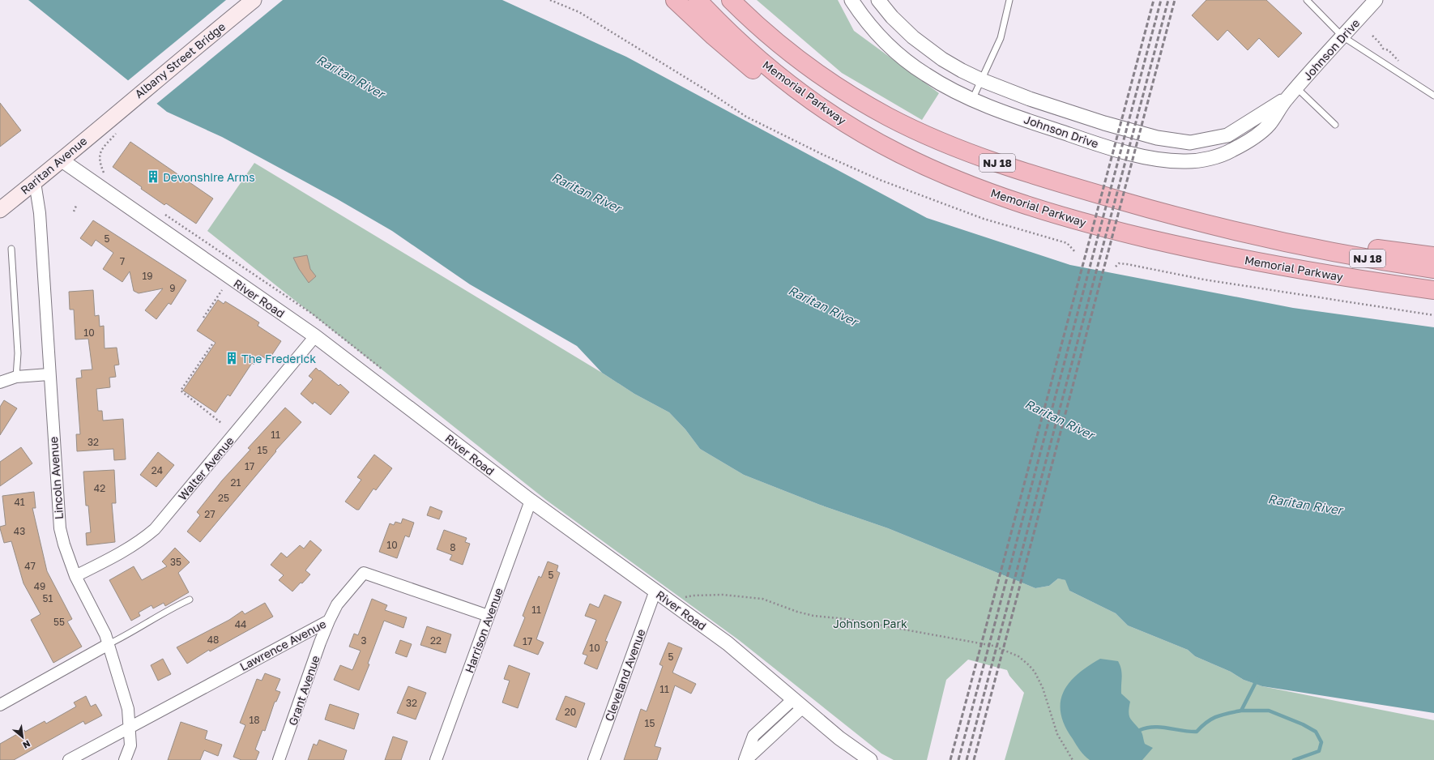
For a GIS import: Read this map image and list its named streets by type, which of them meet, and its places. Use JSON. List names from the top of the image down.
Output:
{
  "streets": {
    "highway": ["Memorial Parkway", "NJ 18"],
    "main road": ["Albany Street Bridge", "Raritan Avenue"],
    "street": [
      "Johnson Drive",
      "River Road",
      "Walter Avenue",
      "Lincoln Avenue",
      "Harrison Avenue",
      "Lawrence Avenue",
      "Cleveland Avenue",
      "Grant Avenue"
    ]
  },
  "crossings": [
    ["Albany Street Bridge", "Raritan Avenue"],
    ["Memorial Parkway", "NJ 18"],
    ["Raritan Avenue", "River Road"],
    ["Raritan Avenue", "Lincoln Avenue"],
    ["River Road", "Walter Avenue"],
    ["River Road", "Harrison Avenue"],
    ["River Road", "Cleveland Avenue"],
    ["Walter Avenue", "Lincoln Avenue"],
    ["Lincoln Avenue", "Lawrence Avenue"],
    ["Harrison Avenue", "Lawrence Avenue"],
    ["Lawrence Avenue", "Grant Avenue"]
  ],
  "water": ["Raritan River"],
  "parks": ["Johnson Park"],
  "places": {
    "building": ["Devonshire Arms", "The Frederick"]
  },
  "house_numbers": [
    "5",
    "7",
    "19",
    "9",
    "10",
    "11",
    "32",
    "15",
    "17",
    "24",
    "21",
    "42",
    "25",
    "41",
    "27",
    "43",
    "10",
    "8",
    "35",
    "47",
    "5",
    "49",
    "51",
    "11",
    "55",
    "44",
    "48",
    "3",
    "22",
    "17",
    "10",
    "5",
    "11",
    "32",
    "20",
    "18",
    "15"
  ],
  "north": "bottom right"
}
